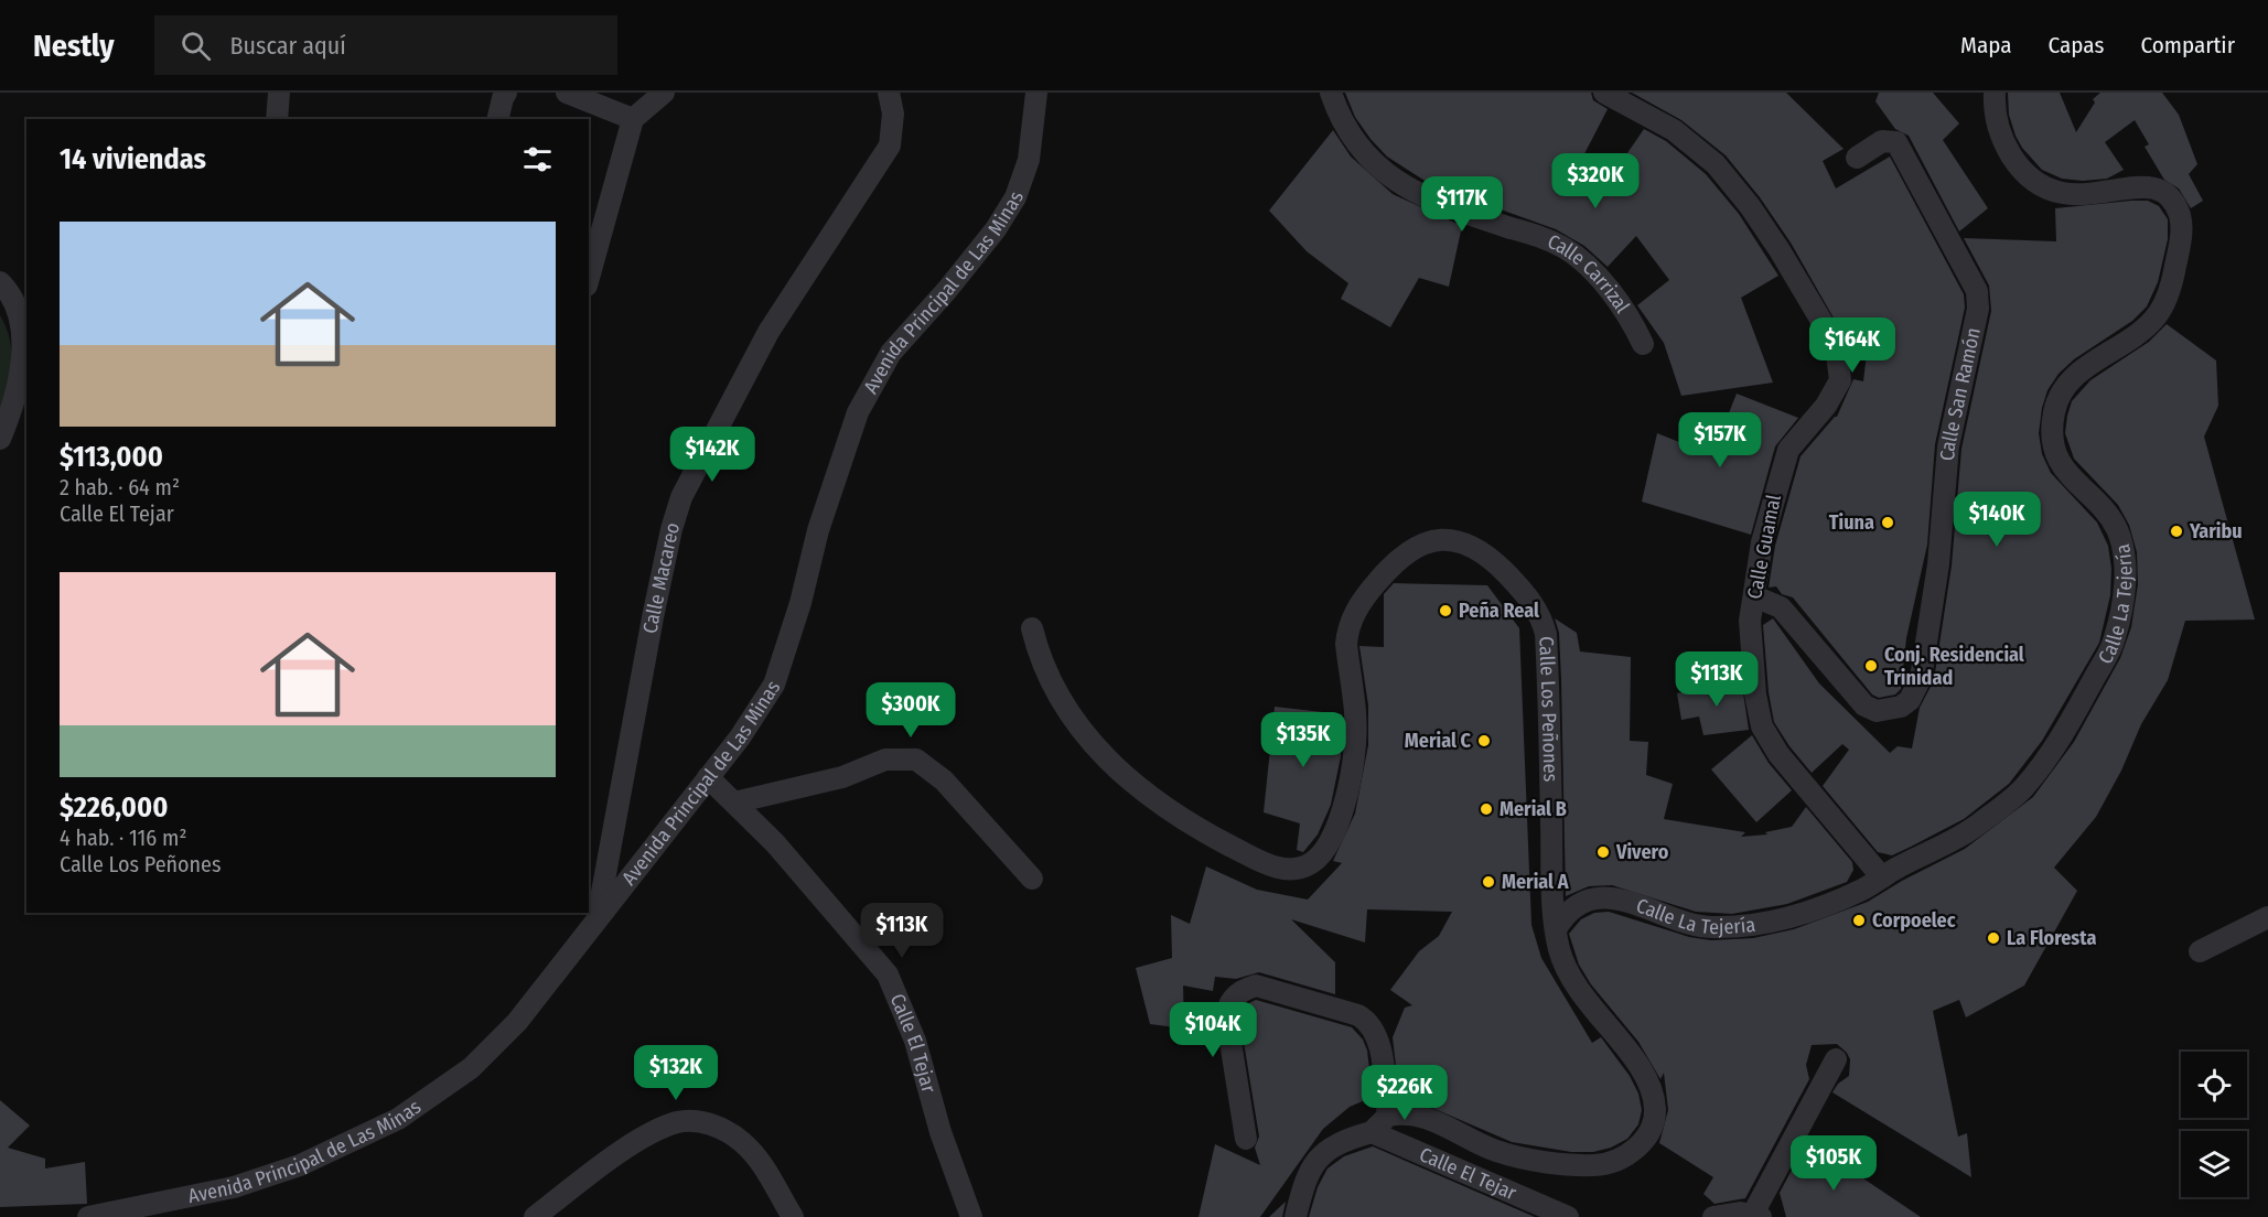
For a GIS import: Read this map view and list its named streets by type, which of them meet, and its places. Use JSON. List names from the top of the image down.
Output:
{
  "streets": {
    "street": [
      "Calle Carrizal",
      "Avenida Principal de Las Minas",
      "Calle San Ramón",
      "Calle Guamal",
      "Calle Macareo",
      "Calle La Tejería",
      "Calle Los Peñones",
      "Calle El Tejar"
    ]
  },
  "crossings": [
    ["Avenida Principal de Las Minas", "Calle Macareo"],
    ["Avenida Principal de Las Minas", "Calle El Tejar"],
    ["Calle San Ramón", "Calle Guamal"],
    ["Calle Guamal", "Calle La Tejería"],
    ["Calle La Tejería", "Calle Los Peñones"]
  ],
  "places": [
    "Tiuna",
    "Yaribu",
    "Peña Real",
    "Conj. Residencial Trinidad",
    "Merial C",
    "Merial B",
    "Vivero",
    "Merial A",
    "Corpoelec",
    "La Floresta"
  ],
  "page": {
    "header": "Nestly",
    "search": "Buscar aquí",
    "nav": ["Mapa", "Capas", "Compartir"],
    "heading": "14 viviendas",
    "price": [
      "$320K",
      "$117K",
      "$164K",
      "$157K",
      "$142K",
      "$140K",
      "$113K",
      "$300K",
      "$135K",
      "$113K",
      "$104K",
      "$132K",
      "$226K",
      "$105K"
    ],
    "list": [
      {
        "name": "$113,000",
        "note": "2 hab. · 64 m² · Calle El Tejar"
      },
      {
        "name": "$226,000",
        "note": "4 hab. · 116 m² · Calle Los Peñones"
      }
    ]
  }
}
